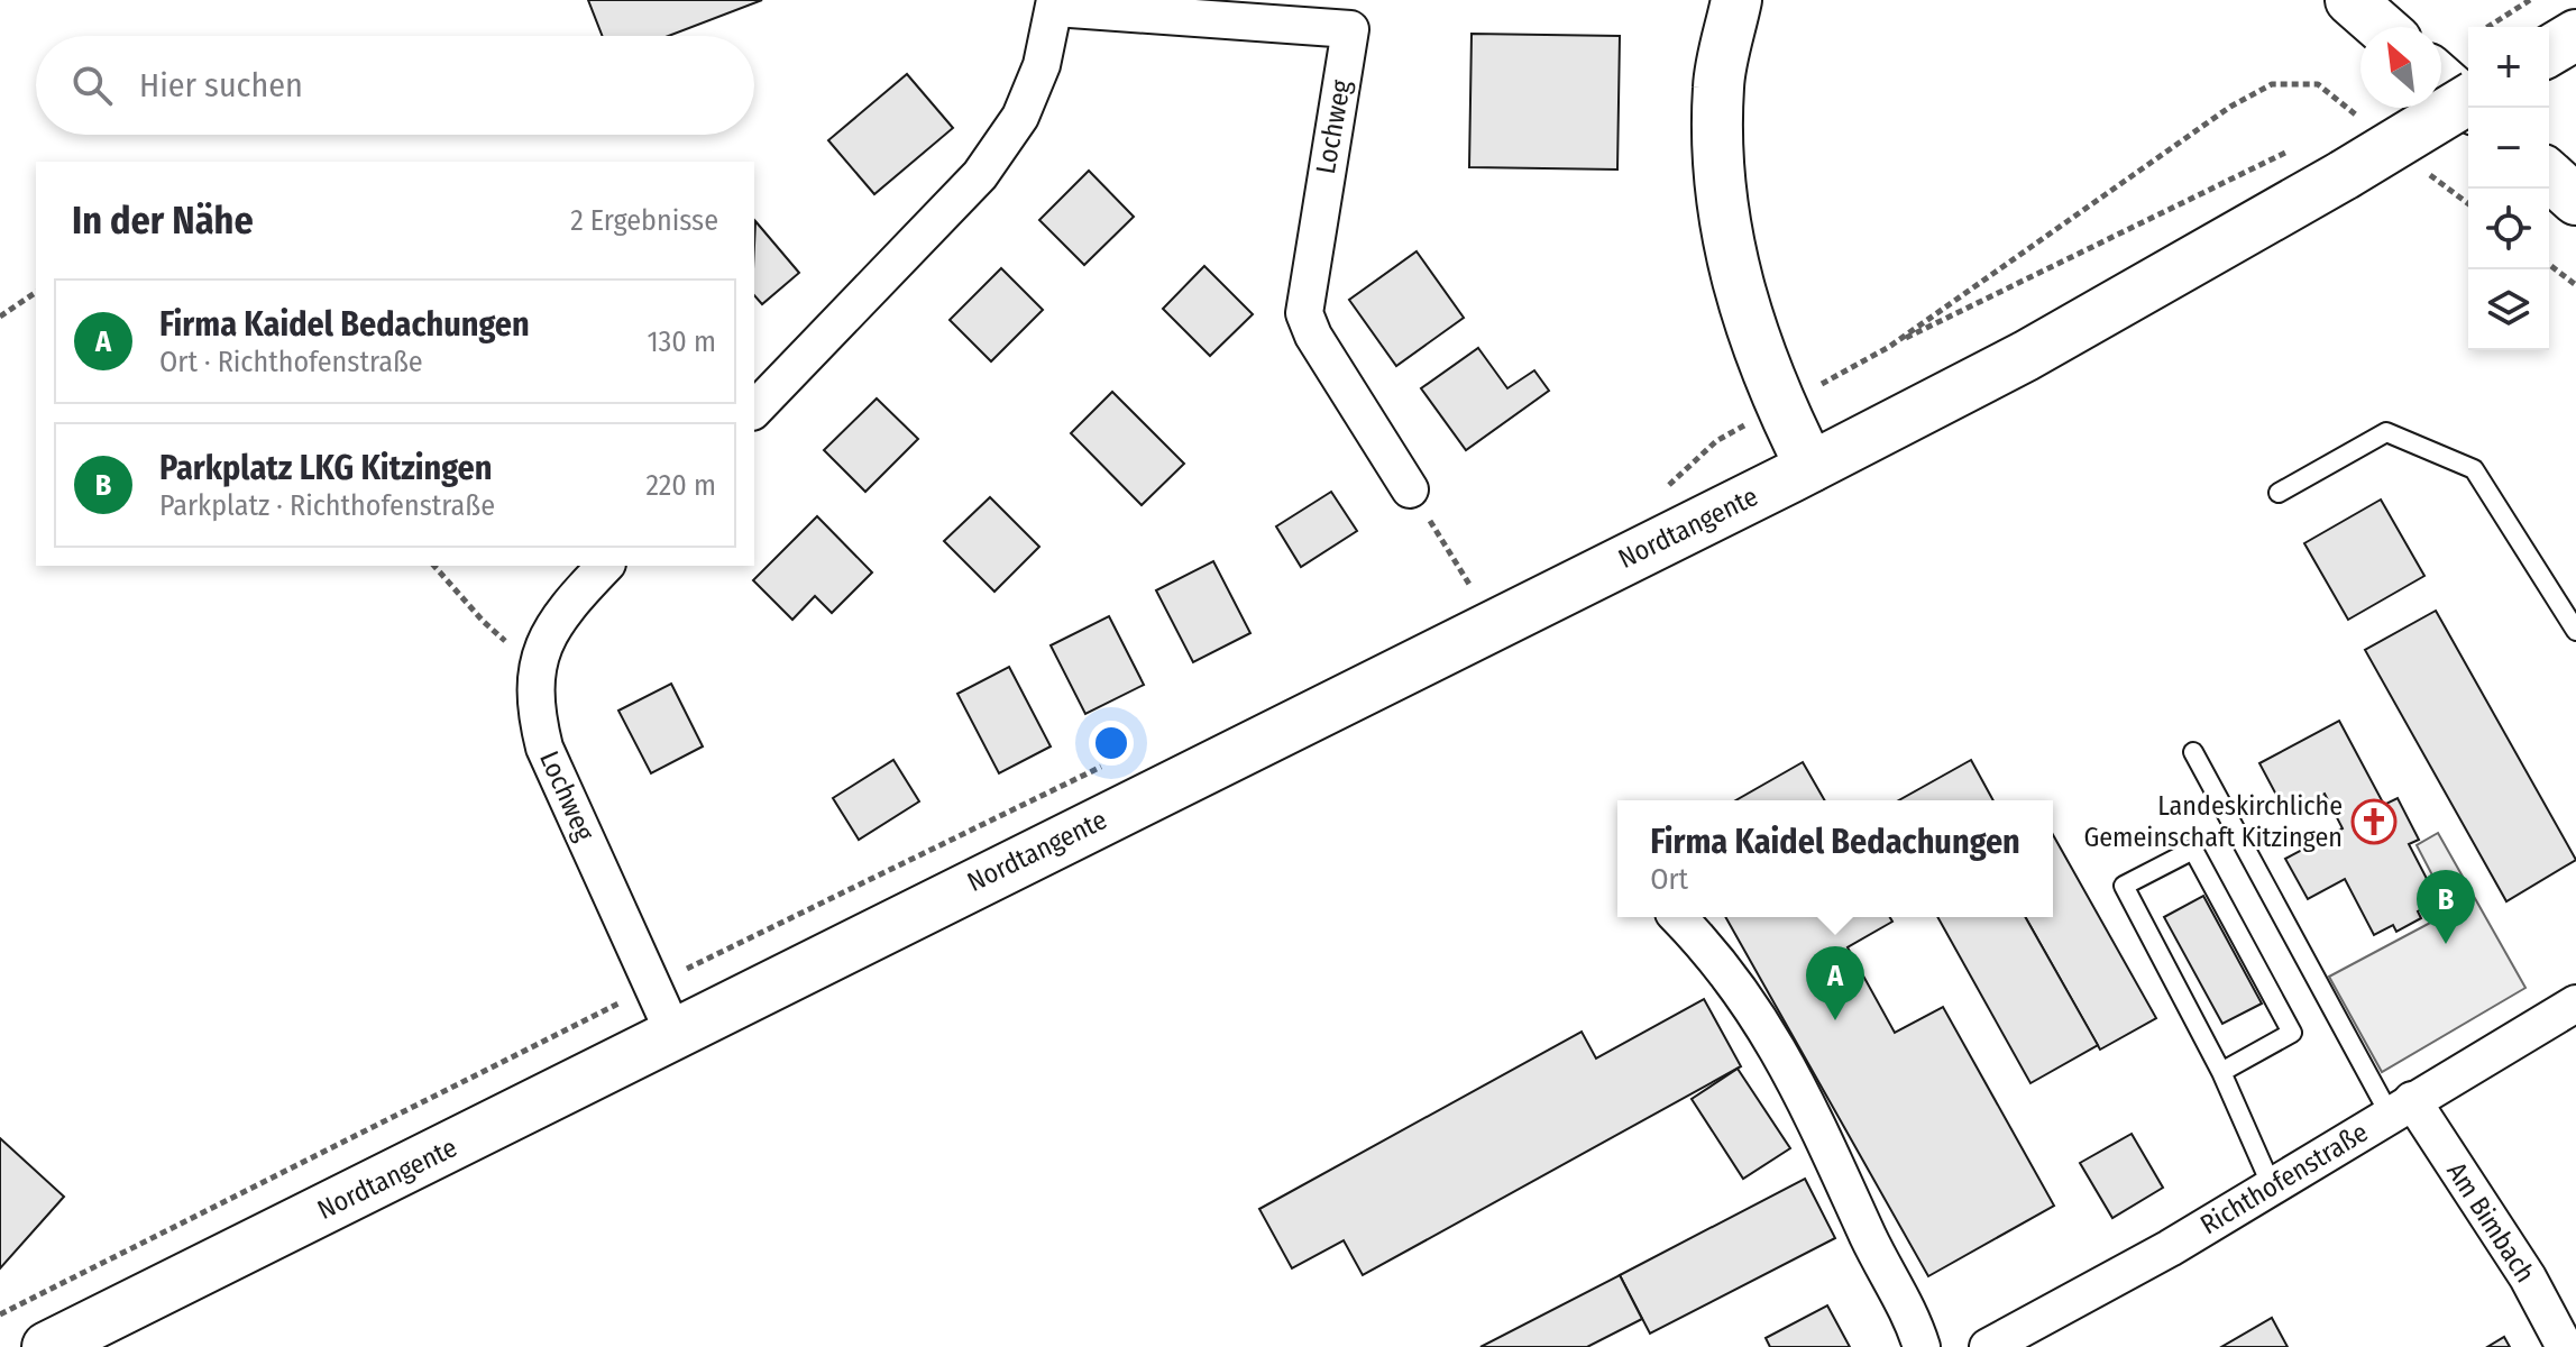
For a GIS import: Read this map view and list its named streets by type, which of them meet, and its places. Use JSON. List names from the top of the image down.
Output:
{
  "streets": {
    "main road": ["Nordtangente"],
    "street": ["Lochweg", "Richthofenstraße", "Am Bimbach"]
  },
  "crossings": [
    ["Lochweg", "Nordtangente"],
    ["Richthofenstraße", "Am Bimbach"]
  ],
  "places": {
    "church": ["Landeskirchliche Gemeinschaft Kitzingen"]
  },
  "north": "top left",
  "page": {
    "map_buttons": ["+", "−"],
    "search": "Hier suchen",
    "heading": ["In der Nähe", "2 Ergebnisse"],
    "list": [
      {
        "mark": "A",
        "name": "Firma Kaidel Bedachungen",
        "note": "Ort · Richthofenstraße",
        "value": "130 m"
      },
      {
        "mark": "B",
        "name": "Parkplatz LKG Kitzingen",
        "note": "Parkplatz · Richthofenstraße",
        "value": "220 m"
      }
    ],
    "popup": ["Firma Kaidel Bedachungen", "Ort"],
    "pins": ["B", "A"]
  }
}
